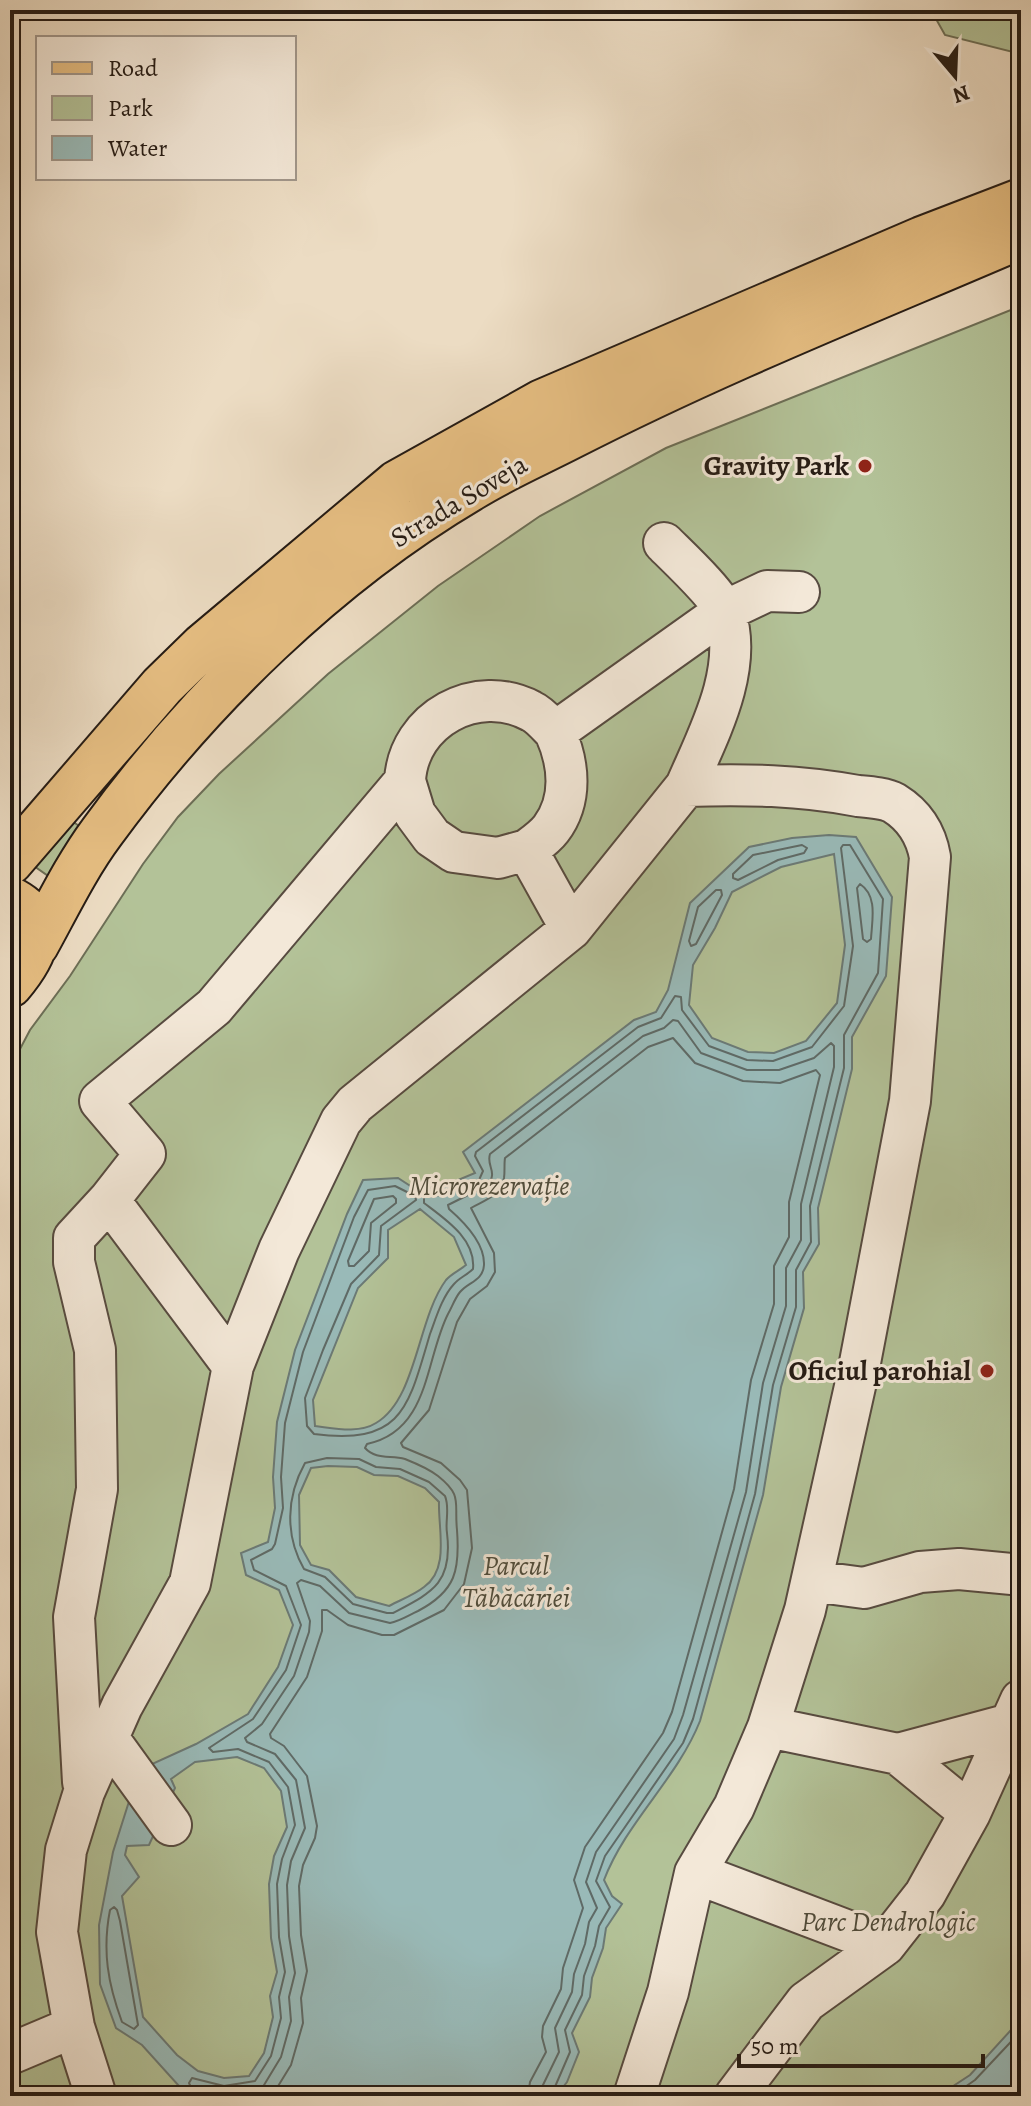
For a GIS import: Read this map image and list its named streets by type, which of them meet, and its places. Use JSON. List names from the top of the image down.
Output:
{
  "streets": {
    "main road": ["Strada Soveja"]
  },
  "parks": ["Microrezervație", "Parcul Tăbăcăriei", "Parc Dendrologic"],
  "places": ["Gravity Park", "Oficiul parohial"],
  "legend": ["Road", "Park", "Water"],
  "scale_bar": "50 m",
  "north": "bottom"
}
